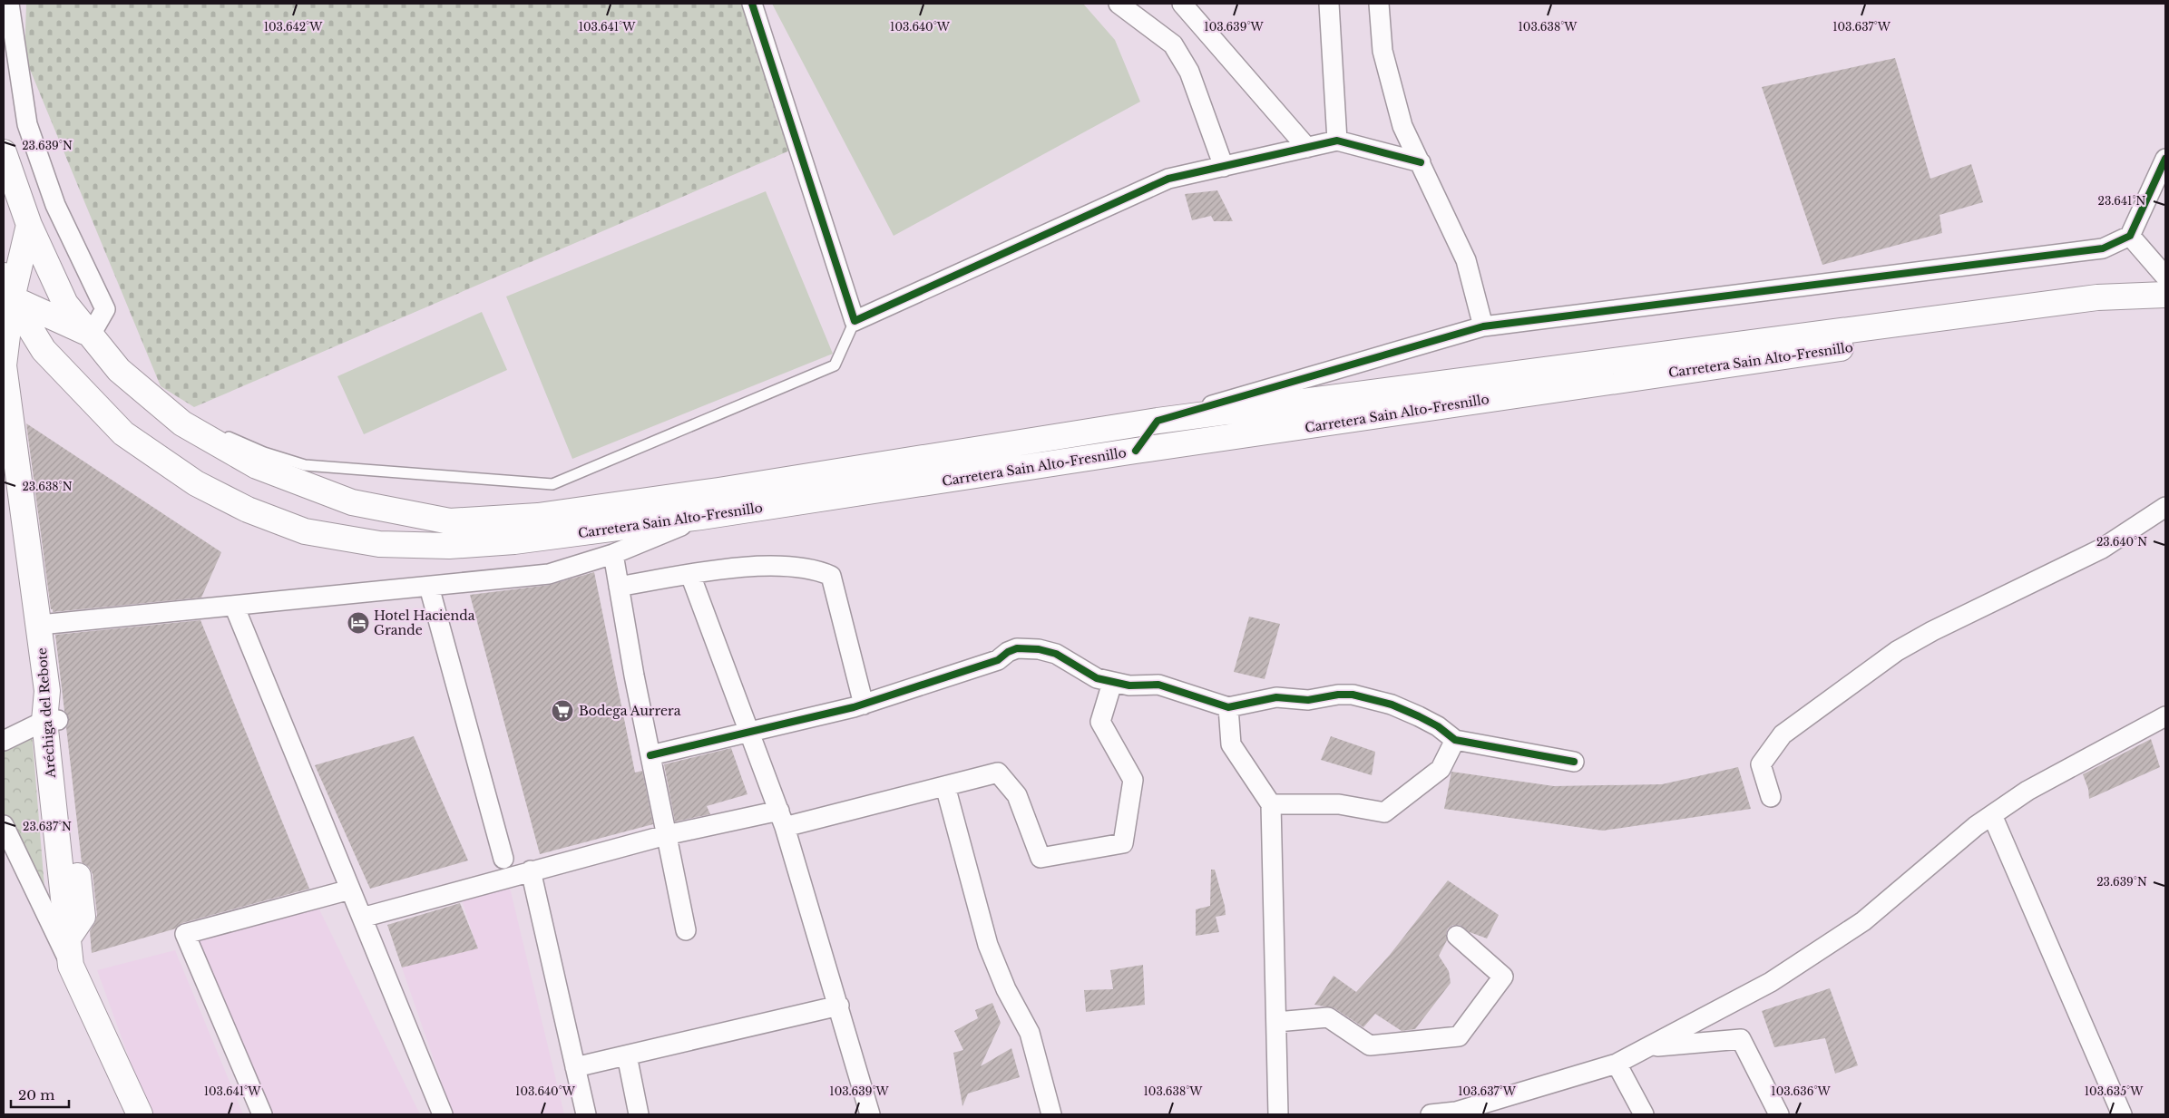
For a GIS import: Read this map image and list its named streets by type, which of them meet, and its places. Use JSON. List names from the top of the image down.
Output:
{
  "streets": {
    "main road": ["Carretera Sain Alto-Fresnillo", "Aréchiga del Rebote"]
  },
  "crossings": [
    ["Carretera Sain Alto-Fresnillo", "Aréchiga del Rebote"]
  ],
  "places": {
    "hotel": ["Hotel Hacienda Grande"],
    "supermarket": ["Bodega Aurrera"]
  },
  "scale_bar": "20 m",
  "coordinates": [
    "103.642°W",
    "103.641°W",
    "103.640°W",
    "103.639°W",
    "103.638°W",
    "103.637°W",
    "23.639°N",
    "23.641°N",
    "23.638°N",
    "23.640°N",
    "23.637°N",
    "103.636°W",
    "103.635°W"
  ]
}
